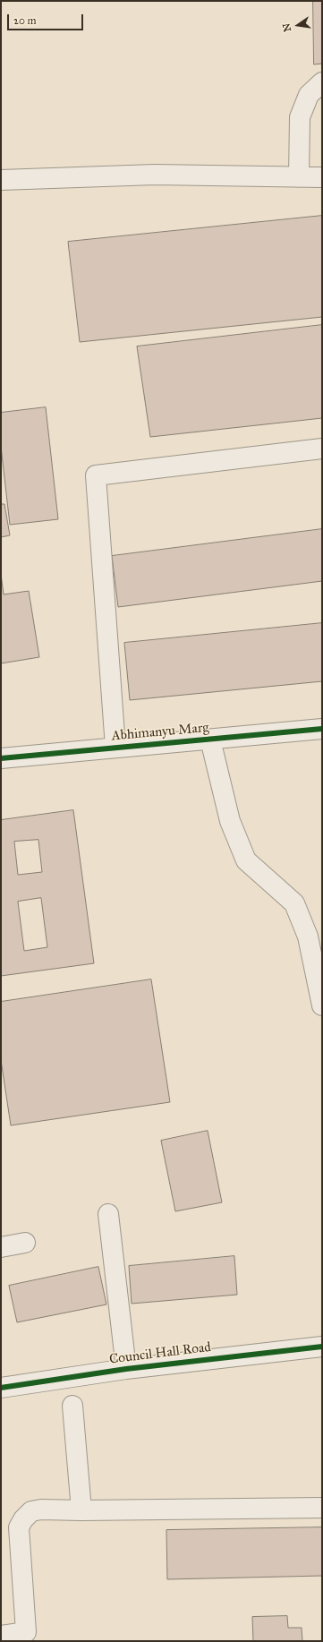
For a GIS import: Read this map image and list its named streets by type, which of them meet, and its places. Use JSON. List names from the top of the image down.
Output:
{
  "streets": {
    "street": ["Abhimanyu Marg", "Council Hall Road"]
  },
  "scale_bar": "20 m",
  "north": "left"
}
